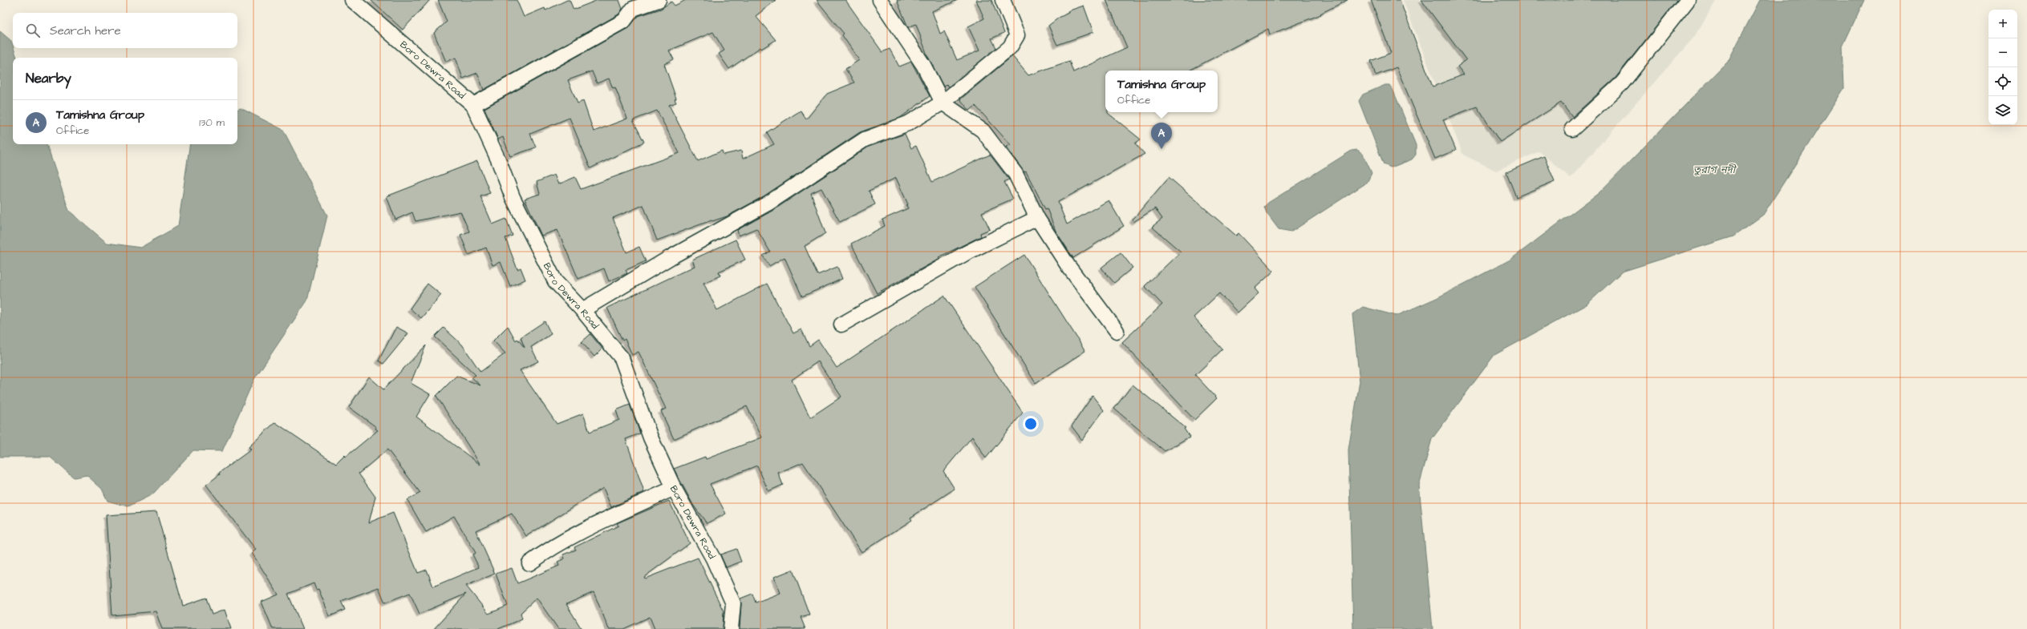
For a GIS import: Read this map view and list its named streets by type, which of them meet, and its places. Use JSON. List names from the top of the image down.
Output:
{
  "streets": {
    "street": ["Boro Dewra Road"]
  },
  "water": ["তুরাগ নদী"],
  "page": {
    "map_buttons": ["+", "−"],
    "search": "Search here",
    "heading": "Nearby",
    "popup": ["Tamishna Group", "Office"],
    "list": [
      {
        "mark": "A",
        "name": "Tamishna Group",
        "note": "Office",
        "value": "130 m"
      }
    ],
    "pins": "A"
  }
}
